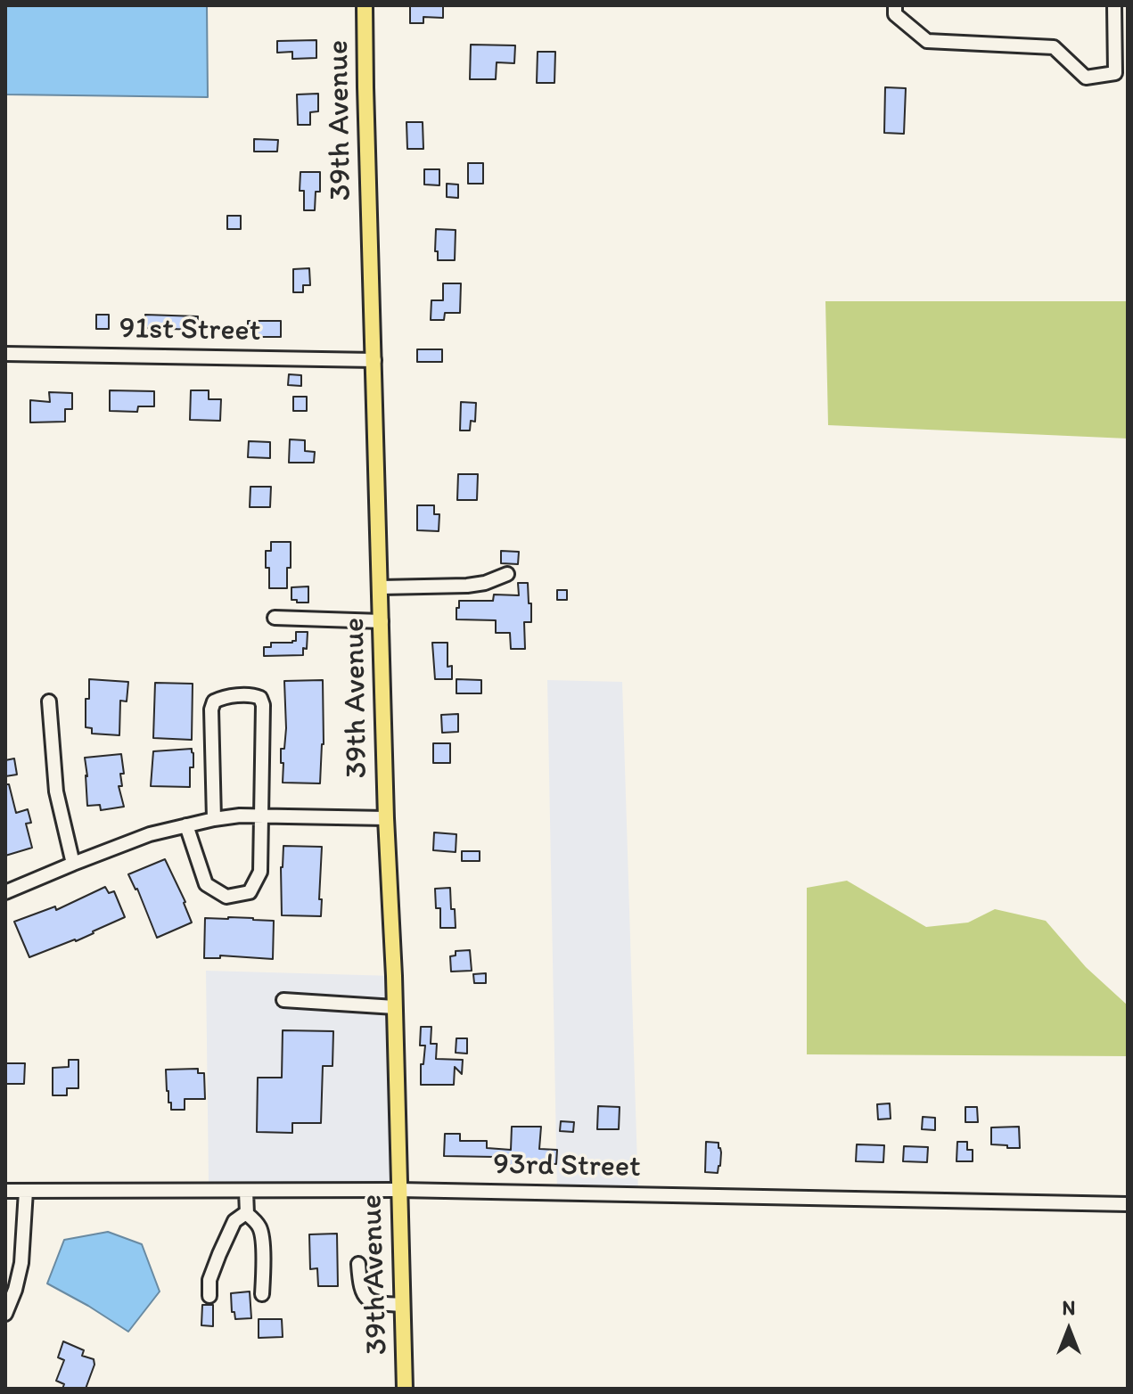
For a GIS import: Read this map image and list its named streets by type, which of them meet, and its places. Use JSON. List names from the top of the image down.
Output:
{
  "streets": {
    "main road": ["39th Avenue"],
    "street": ["91st Street", "93rd Street"]
  },
  "crossings": [
    ["39th Avenue", "91st Street"],
    ["39th Avenue", "93rd Street"]
  ],
  "north": "top"
}
